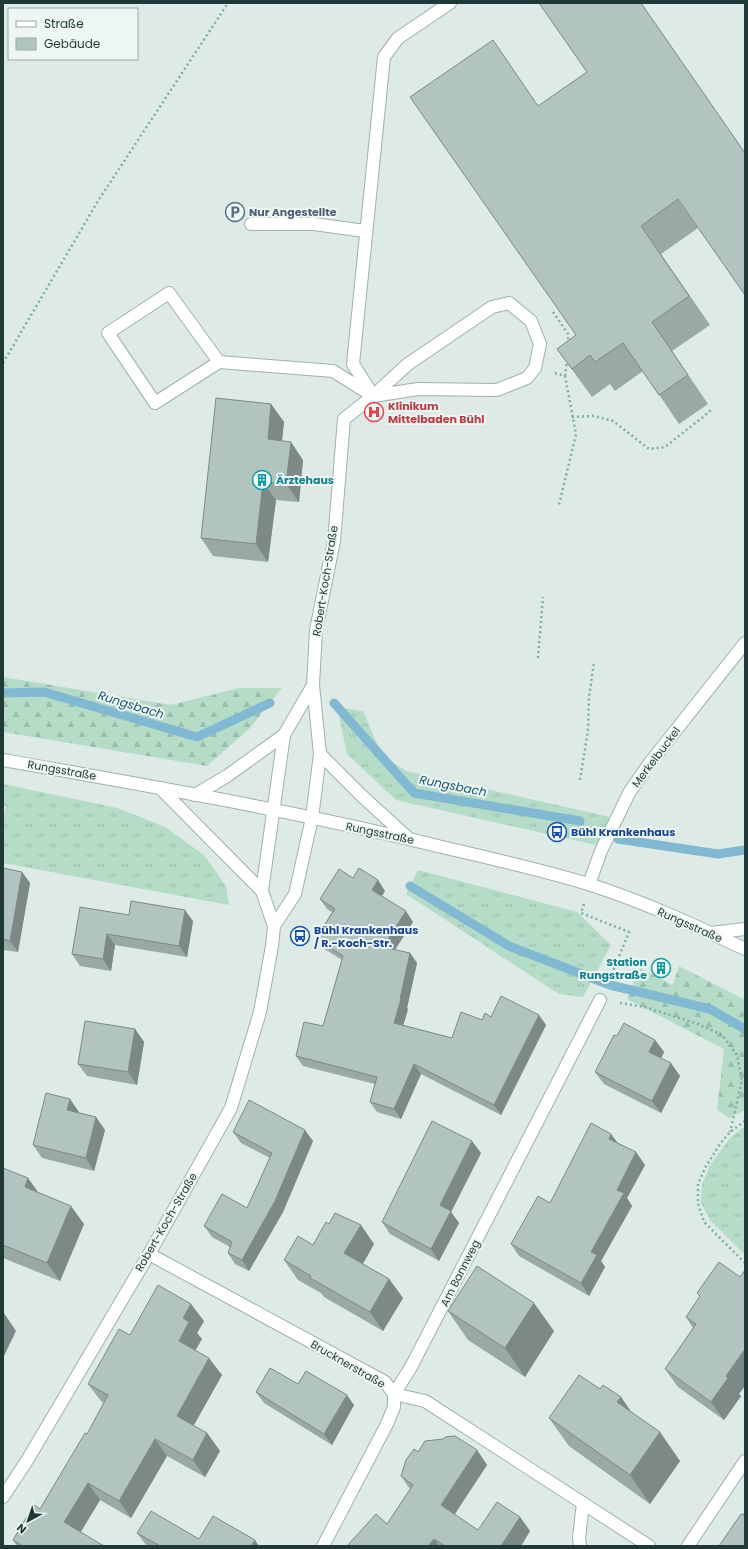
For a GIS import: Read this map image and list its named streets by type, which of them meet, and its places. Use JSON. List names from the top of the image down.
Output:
{
  "streets": {
    "street": [
      "Robert-Koch-Straße",
      "Merkelbuckel",
      "Rungsstraße",
      "Am Bannweg",
      "Brucknerstraße"
    ]
  },
  "crossings": [
    ["Robert-Koch-Straße", "Rungsstraße"],
    ["Robert-Koch-Straße", "Brucknerstraße"],
    ["Merkelbuckel", "Rungsstraße"],
    ["Am Bannweg", "Brucknerstraße"]
  ],
  "water": ["Rungsbach"],
  "places": {
    "parking": ["Nur Angestellte"],
    "hospital": ["Klinikum Mittelbaden Bühl"],
    "building": ["Ärztehaus", "Station Rungstraße"],
    "bus stop": ["Bühl Krankenhaus", "Bühl Krankenhaus / R.-Koch-Str."]
  },
  "legend": ["Straße", "Gebäude"],
  "north": "bottom left"
}
